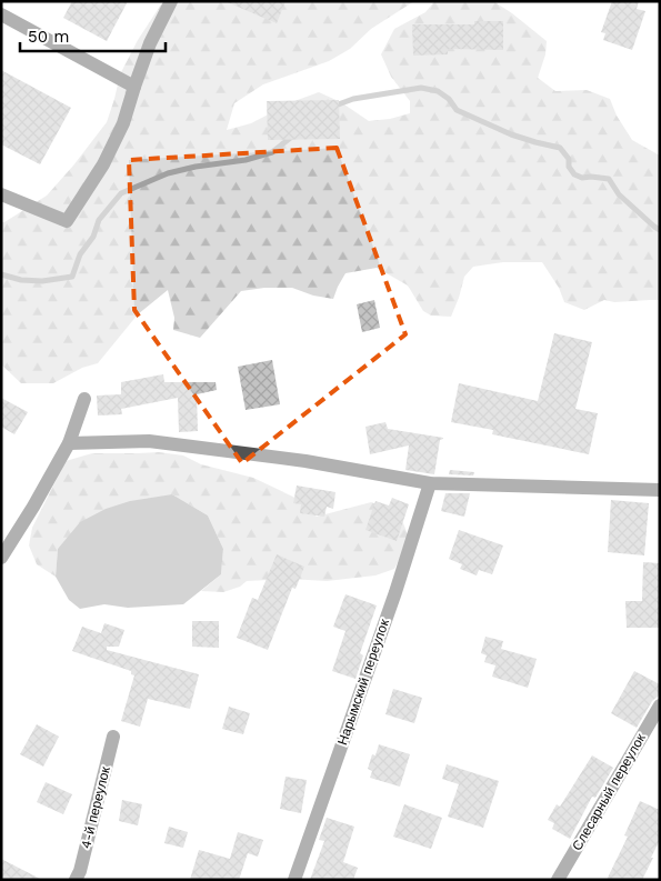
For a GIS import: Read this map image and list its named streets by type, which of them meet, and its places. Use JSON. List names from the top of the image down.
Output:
{
  "streets": {
    "street": ["Нарымский переулок", "Слесарный переулок", "4-й переулок"]
  },
  "scale_bar": "50 m"
}
